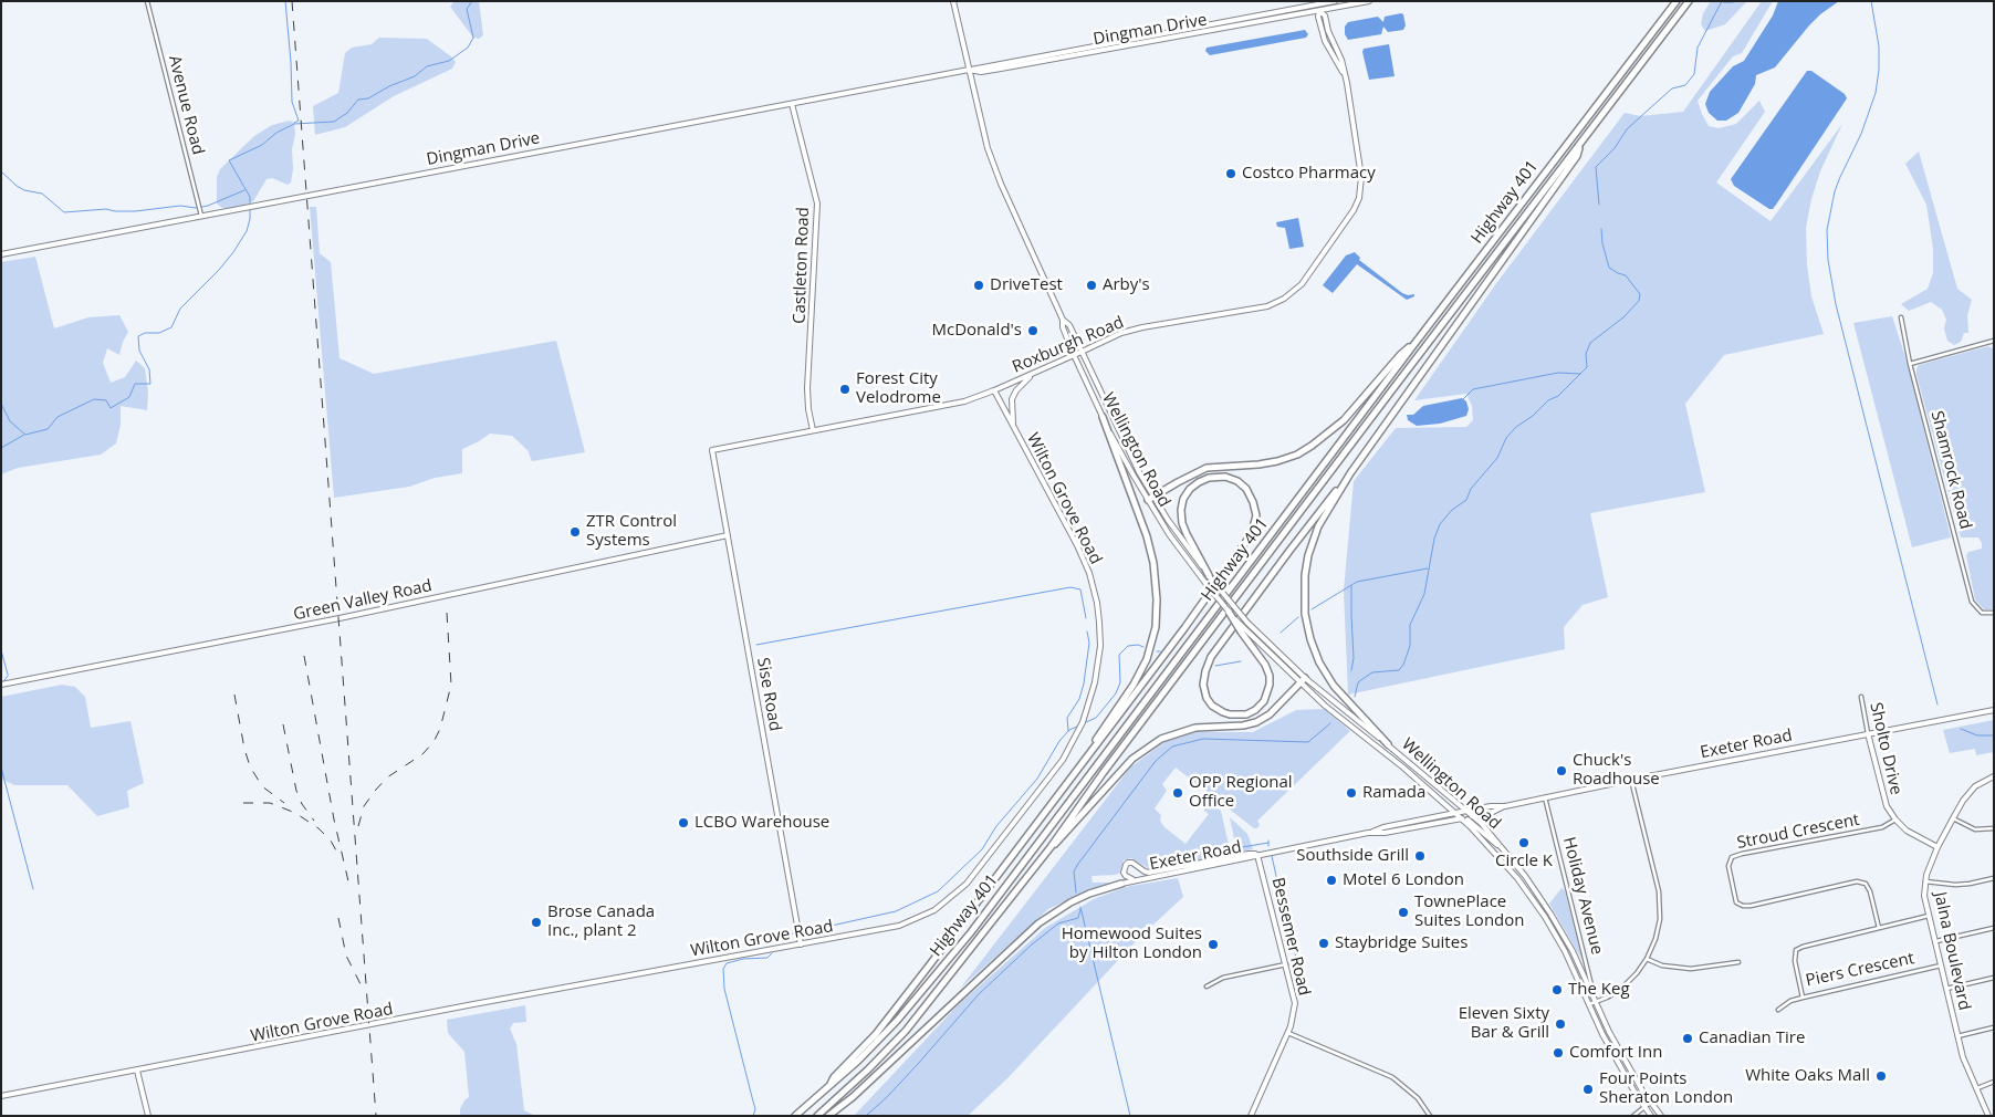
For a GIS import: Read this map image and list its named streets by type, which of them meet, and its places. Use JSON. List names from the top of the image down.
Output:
{
  "streets": {
    "highway": ["Highway 401"],
    "main road": [
      "Dingman Drive",
      "Castleton Road",
      "Roxburgh Road",
      "Wellington Road",
      "Wilton Grove Road",
      "Green Valley Road",
      "Sise Road",
      "Exeter Road",
      "Sholto Drive",
      "Bessemer Road",
      "Jalna Boulevard"
    ],
    "street": [
      "Avenue Road",
      "Shamrock Road",
      "Stroud Crescent",
      "Holiday Avenue",
      "Piers Crescent"
    ]
  },
  "crossings": [
    ["Dingman Drive", "Avenue Road"],
    ["Dingman Drive", "Castleton Road"],
    ["Dingman Drive", "Roxburgh Road"],
    ["Castleton Road", "Roxburgh Road"],
    ["Roxburgh Road", "Wellington Road"],
    ["Roxburgh Road", "Wilton Grove Road"],
    ["Roxburgh Road", "Sise Road"],
    ["Wellington Road", "Exeter Road"],
    ["Wellington Road", "Holiday Avenue"],
    ["Wilton Grove Road", "Sise Road"],
    ["Green Valley Road", "Sise Road"],
    ["Exeter Road", "Sholto Drive"],
    ["Exeter Road", "Holiday Avenue"],
    ["Exeter Road", "Bessemer Road"],
    ["Sholto Drive", "Stroud Crescent"],
    ["Sholto Drive", "Jalna Boulevard"],
    ["Stroud Crescent", "Piers Crescent"],
    ["Jalna Boulevard", "Piers Crescent"]
  ],
  "places": [
    "Costco Pharmacy",
    "DriveTest",
    "Arby's",
    "McDonald's",
    "Forest City Velodrome",
    "ZTR Control Systems",
    "Chuck's Roadhouse",
    "OPP Regional Office",
    "Ramada",
    "LCBO Warehouse",
    "Circle K",
    "Southside Grill",
    "Motel 6 London",
    "TownePlace Suites London",
    "Brose Canada Inc., plant 2",
    "Staybridge Suites",
    "Homewood Suites by Hilton London",
    "The Keg",
    "Eleven Sixty Bar & Grill",
    "Canadian Tire",
    "Comfort Inn",
    "White Oaks Mall",
    "Four Points Sheraton London"
  ]
}
